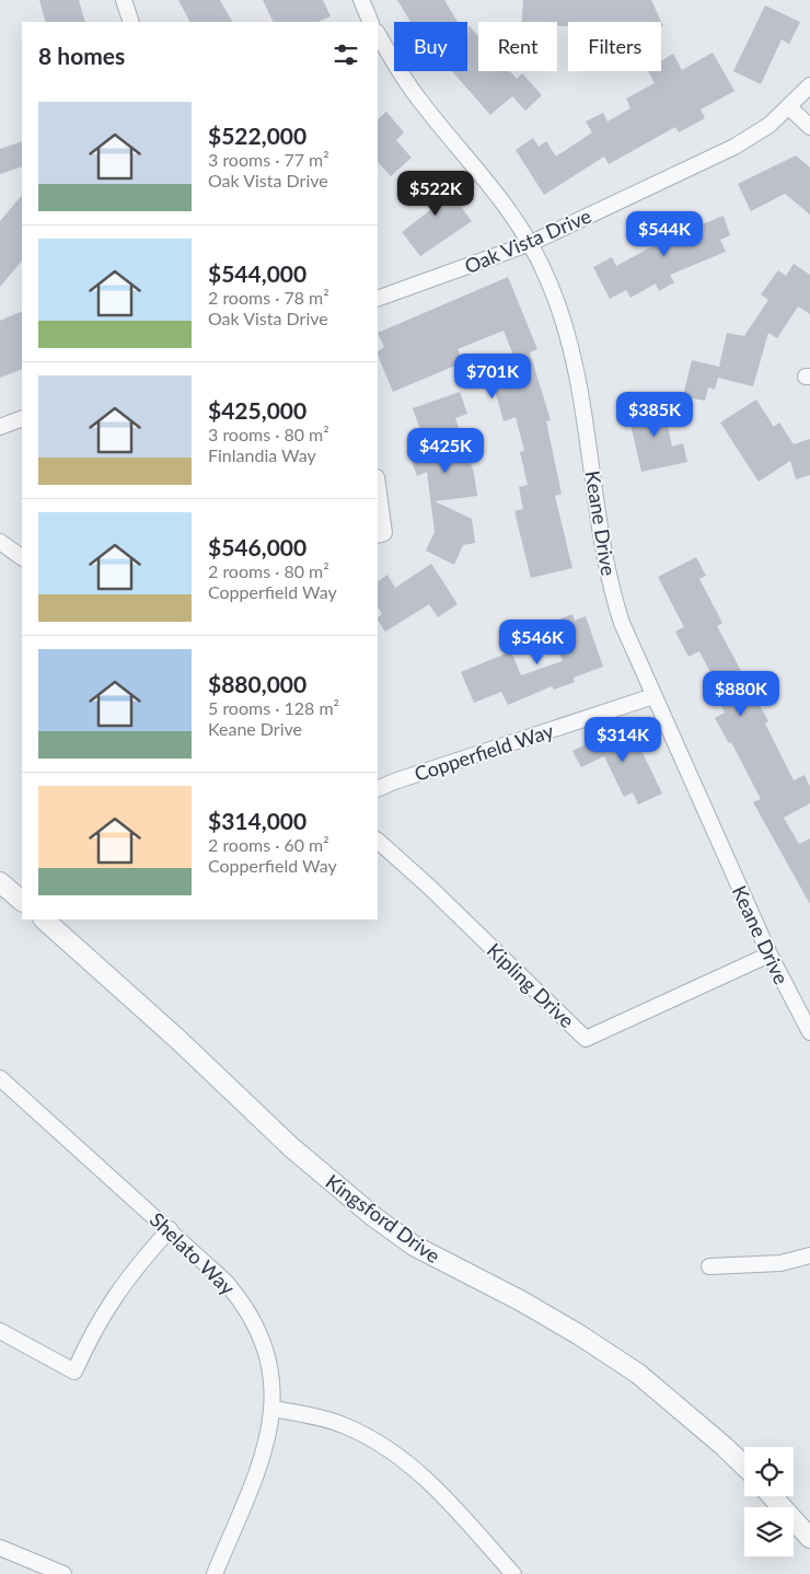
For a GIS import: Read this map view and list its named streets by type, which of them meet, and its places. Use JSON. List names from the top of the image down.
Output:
{
  "streets": {
    "street": [
      "Oak Vista Drive",
      "Keane Drive",
      "Copperfield Way",
      "Kipling Drive",
      "Kingsford Drive",
      "Shelato Way"
    ]
  },
  "crossings": [
    ["Oak Vista Drive", "Keane Drive"],
    ["Keane Drive", "Copperfield Way"],
    ["Keane Drive", "Kipling Drive"]
  ],
  "page": {
    "chip": ["Buy", "Rent", "Filters"],
    "heading": "8 homes",
    "list": [
      {
        "name": "$522,000",
        "note": "3 rooms · 77 m² · Oak Vista Drive"
      },
      {
        "name": "$544,000",
        "note": "2 rooms · 78 m² · Oak Vista Drive"
      },
      {
        "name": "$425,000",
        "note": "3 rooms · 80 m² · Finlandia Way"
      },
      {
        "name": "$546,000",
        "note": "2 rooms · 80 m² · Copperfield Way"
      },
      {
        "name": "$880,000",
        "note": "5 rooms · 128 m² · Keane Drive"
      },
      {
        "name": "$314,000",
        "note": "2 rooms · 60 m² · Copperfield Way"
      }
    ],
    "price": [
      "$522K",
      "$544K",
      "$701K",
      "$385K",
      "$425K",
      "$546K",
      "$880K",
      "$314K"
    ]
  }
}
